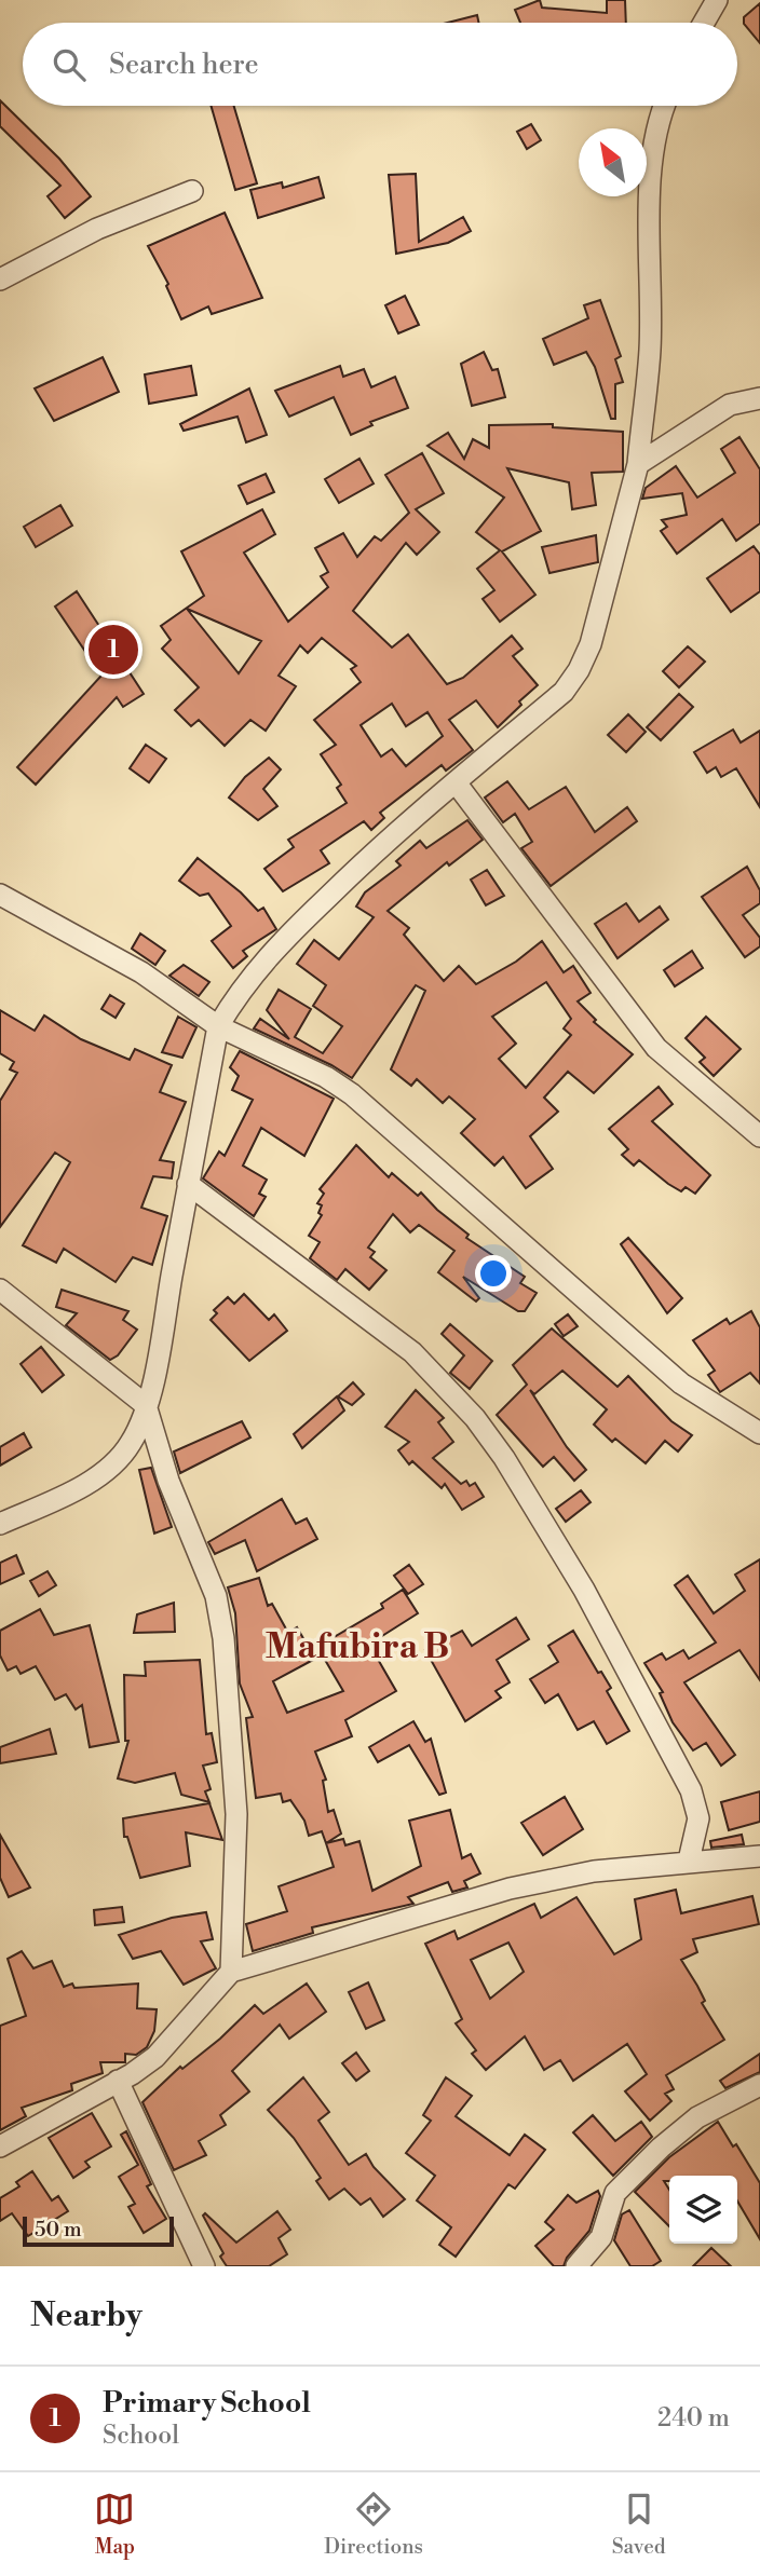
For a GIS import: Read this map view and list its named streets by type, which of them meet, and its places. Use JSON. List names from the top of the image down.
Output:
{
  "districts": ["Mafubira B"],
  "scale_bar": "50 m",
  "north": "top left",
  "page": {
    "search": "Search here",
    "pins": "1",
    "scale": "50 m",
    "heading": "Nearby",
    "list": [
      {
        "mark": "1",
        "name": "Primary School",
        "note": "School",
        "value": "240 m"
      }
    ],
    "nav": ["Map", "Directions", "Saved"]
  }
}
